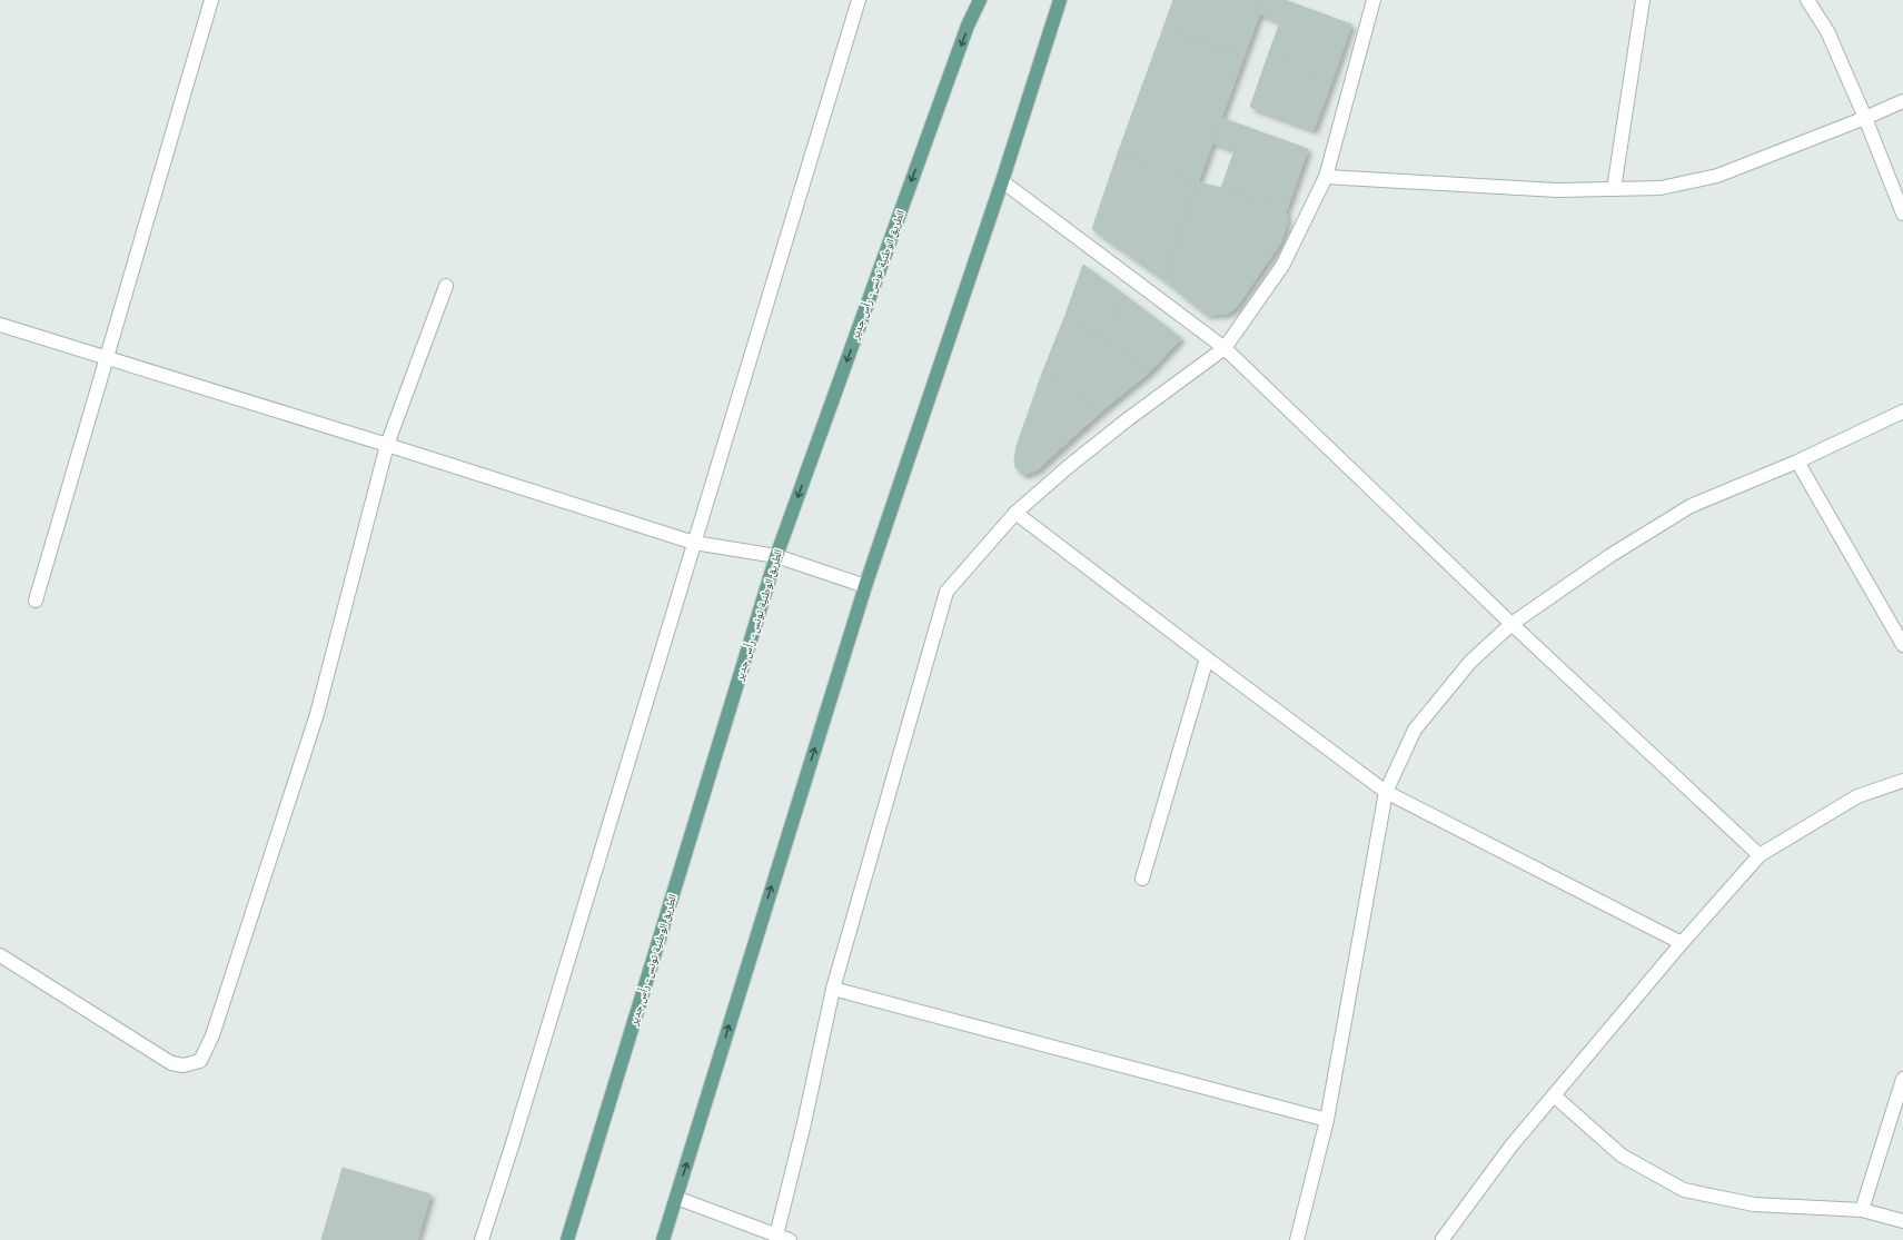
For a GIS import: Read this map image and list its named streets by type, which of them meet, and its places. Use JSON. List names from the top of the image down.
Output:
{
  "streets": {
    "main road": ["الطريق الوطنية تونس - رأس جدير"]
  }
}
